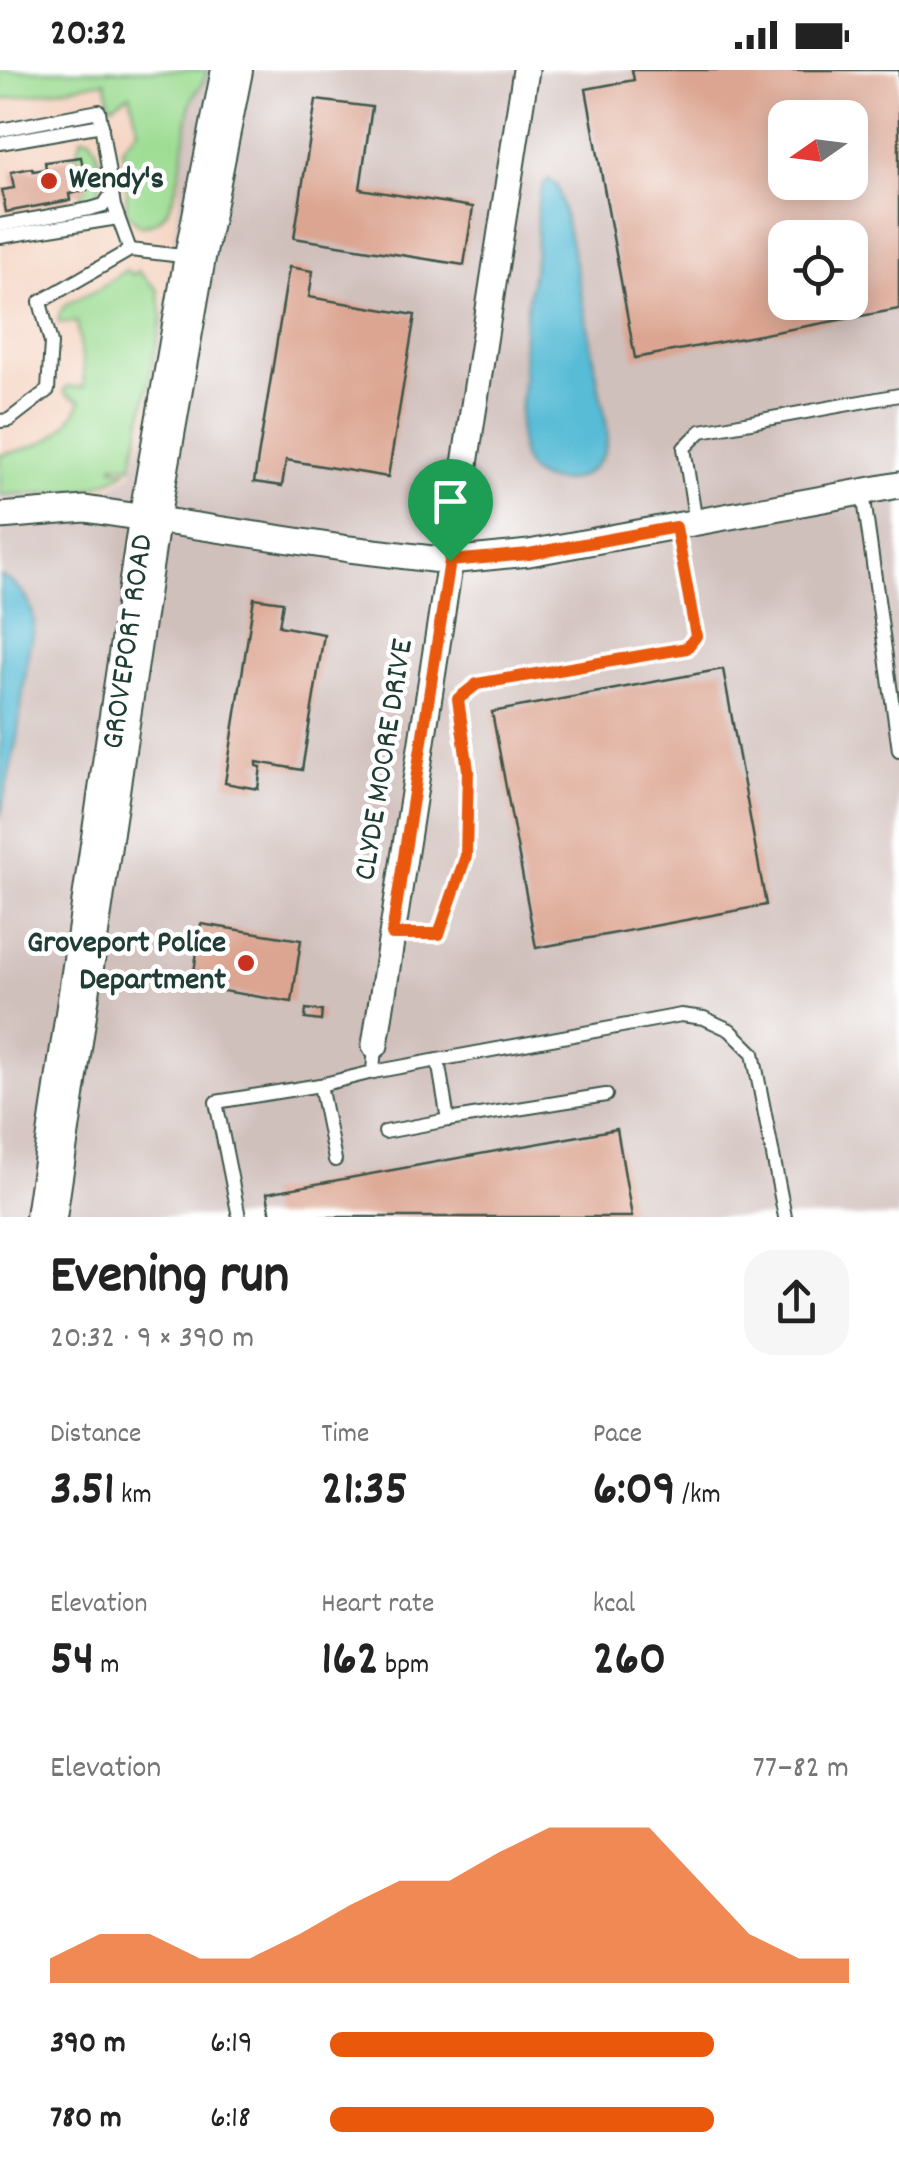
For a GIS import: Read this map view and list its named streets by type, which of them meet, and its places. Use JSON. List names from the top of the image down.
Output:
{
  "streets": {
    "main road": ["GROVEPORT ROAD"],
    "street": ["CLYDE MOORE DRIVE"]
  },
  "places": ["Wendy's", "Groveport Police Department"],
  "north": "left",
  "page": {
    "status": "20:32",
    "heading": ["Evening run", "20:32 · 9 × 390 m"],
    "stats": [
      ["Distance", "3.51 km"],
      ["Time", "21:35"],
      ["Pace", "6:09 /km"],
      ["Elevation", "54 m"],
      ["Heart rate", "162 bpm"],
      ["kcal", "260"]
    ],
    "chart": ["Elevation", "77–82 m"],
    "list": [
      {
        "name": "390 m",
        "note": "6:19"
      },
      {
        "name": "780 m",
        "note": "6:18"
      }
    ]
  }
}
